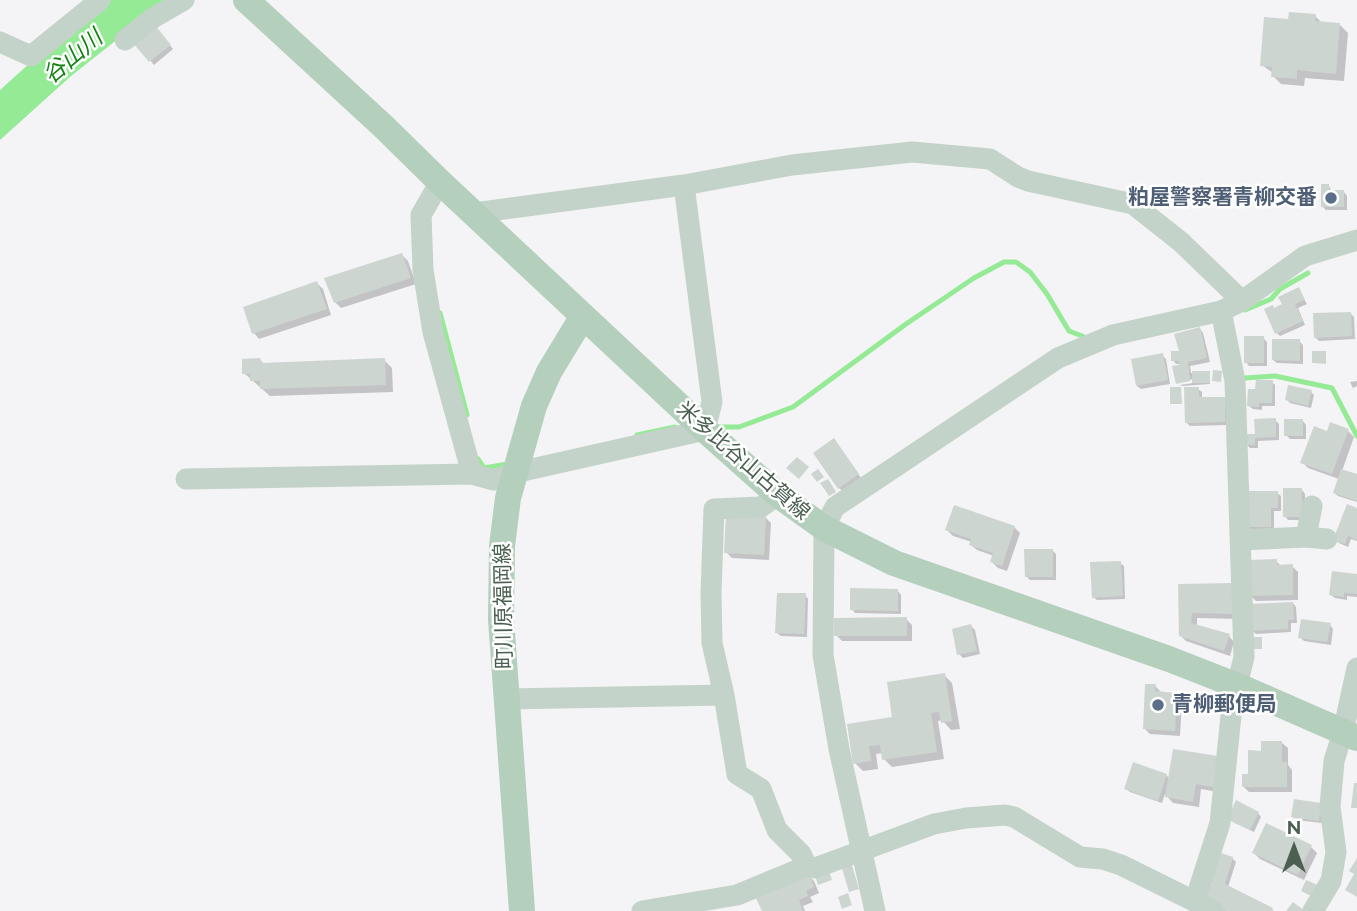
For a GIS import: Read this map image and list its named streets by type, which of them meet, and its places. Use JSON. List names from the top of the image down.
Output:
{
  "streets": {
    "main road": ["米多比谷山古賀線", "町川原福岡線"]
  },
  "crossings": [
    ["米多比谷山古賀線", "町川原福岡線"]
  ],
  "water": ["谷山川"],
  "places": ["粕屋警察署青柳交番", "青柳郵便局"],
  "north": "top"
}
